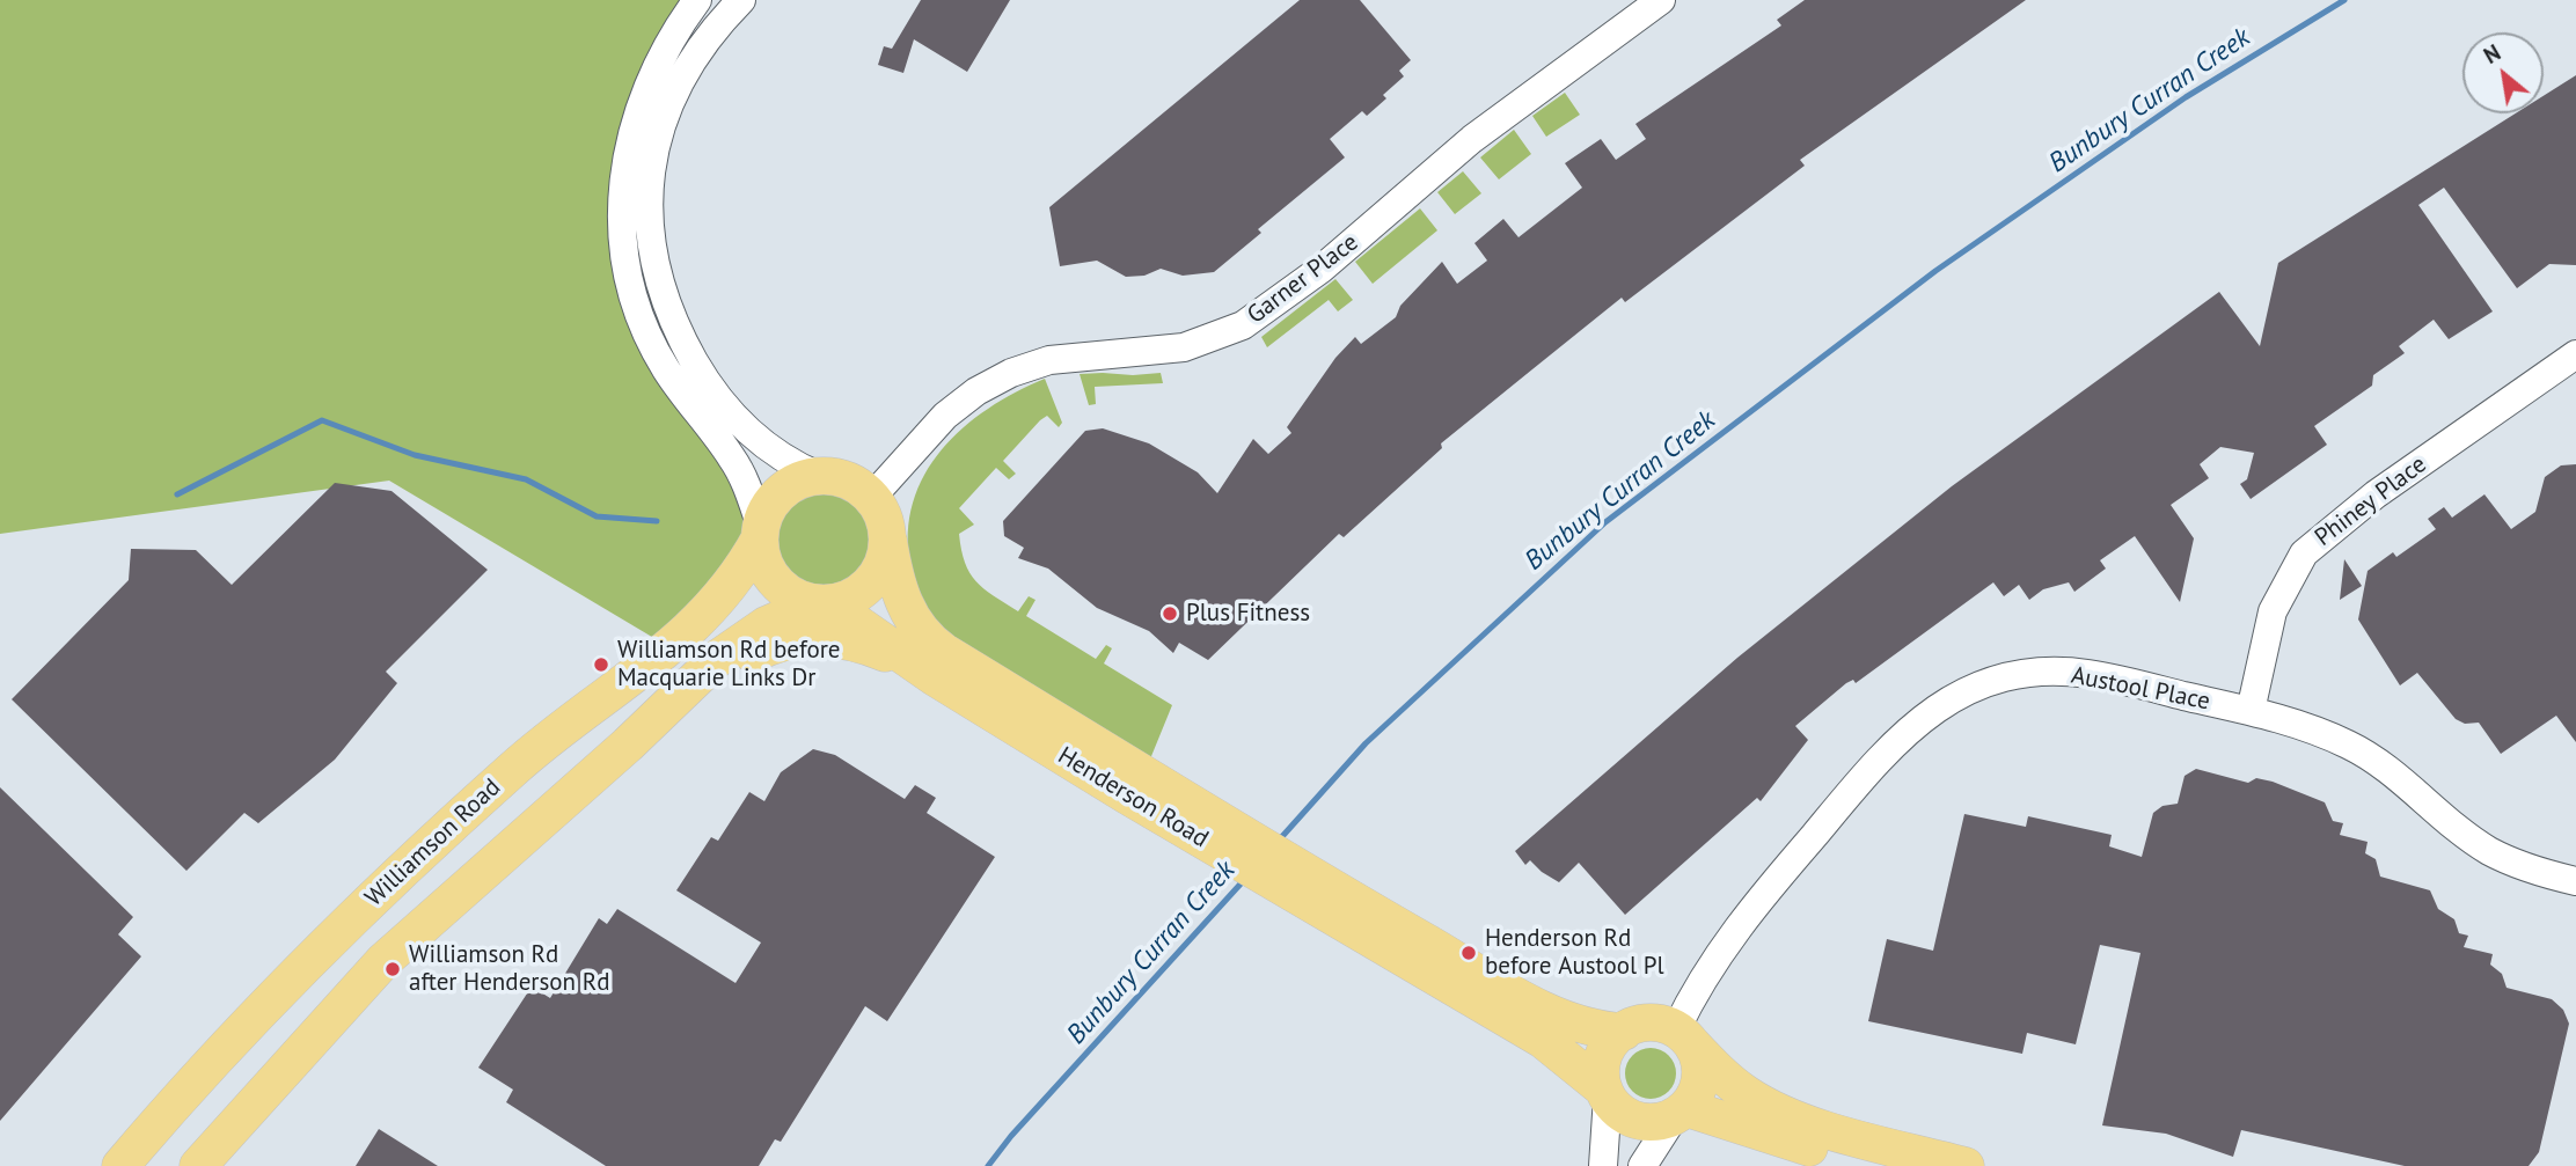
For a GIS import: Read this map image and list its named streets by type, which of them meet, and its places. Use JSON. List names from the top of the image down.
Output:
{
  "streets": {
    "main road": ["Henderson Road", "Williamson Road"],
    "street": ["Garner Place", "Phiney Place", "Austool Place"]
  },
  "crossings": [
    ["Garner Place", "Henderson Road"],
    ["Garner Place", "Williamson Road"],
    ["Phiney Place", "Austool Place"],
    ["Austool Place", "Henderson Road"],
    ["Henderson Road", "Williamson Road"]
  ],
  "water": ["Bunbury Curran Creek"],
  "places": [
    "Plus Fitness",
    "Williamson Rd before Macquarie Links Dr",
    "Henderson Rd before Austool Pl",
    "Williamson Rd after Henderson Rd"
  ],
  "north": "top left"
}
